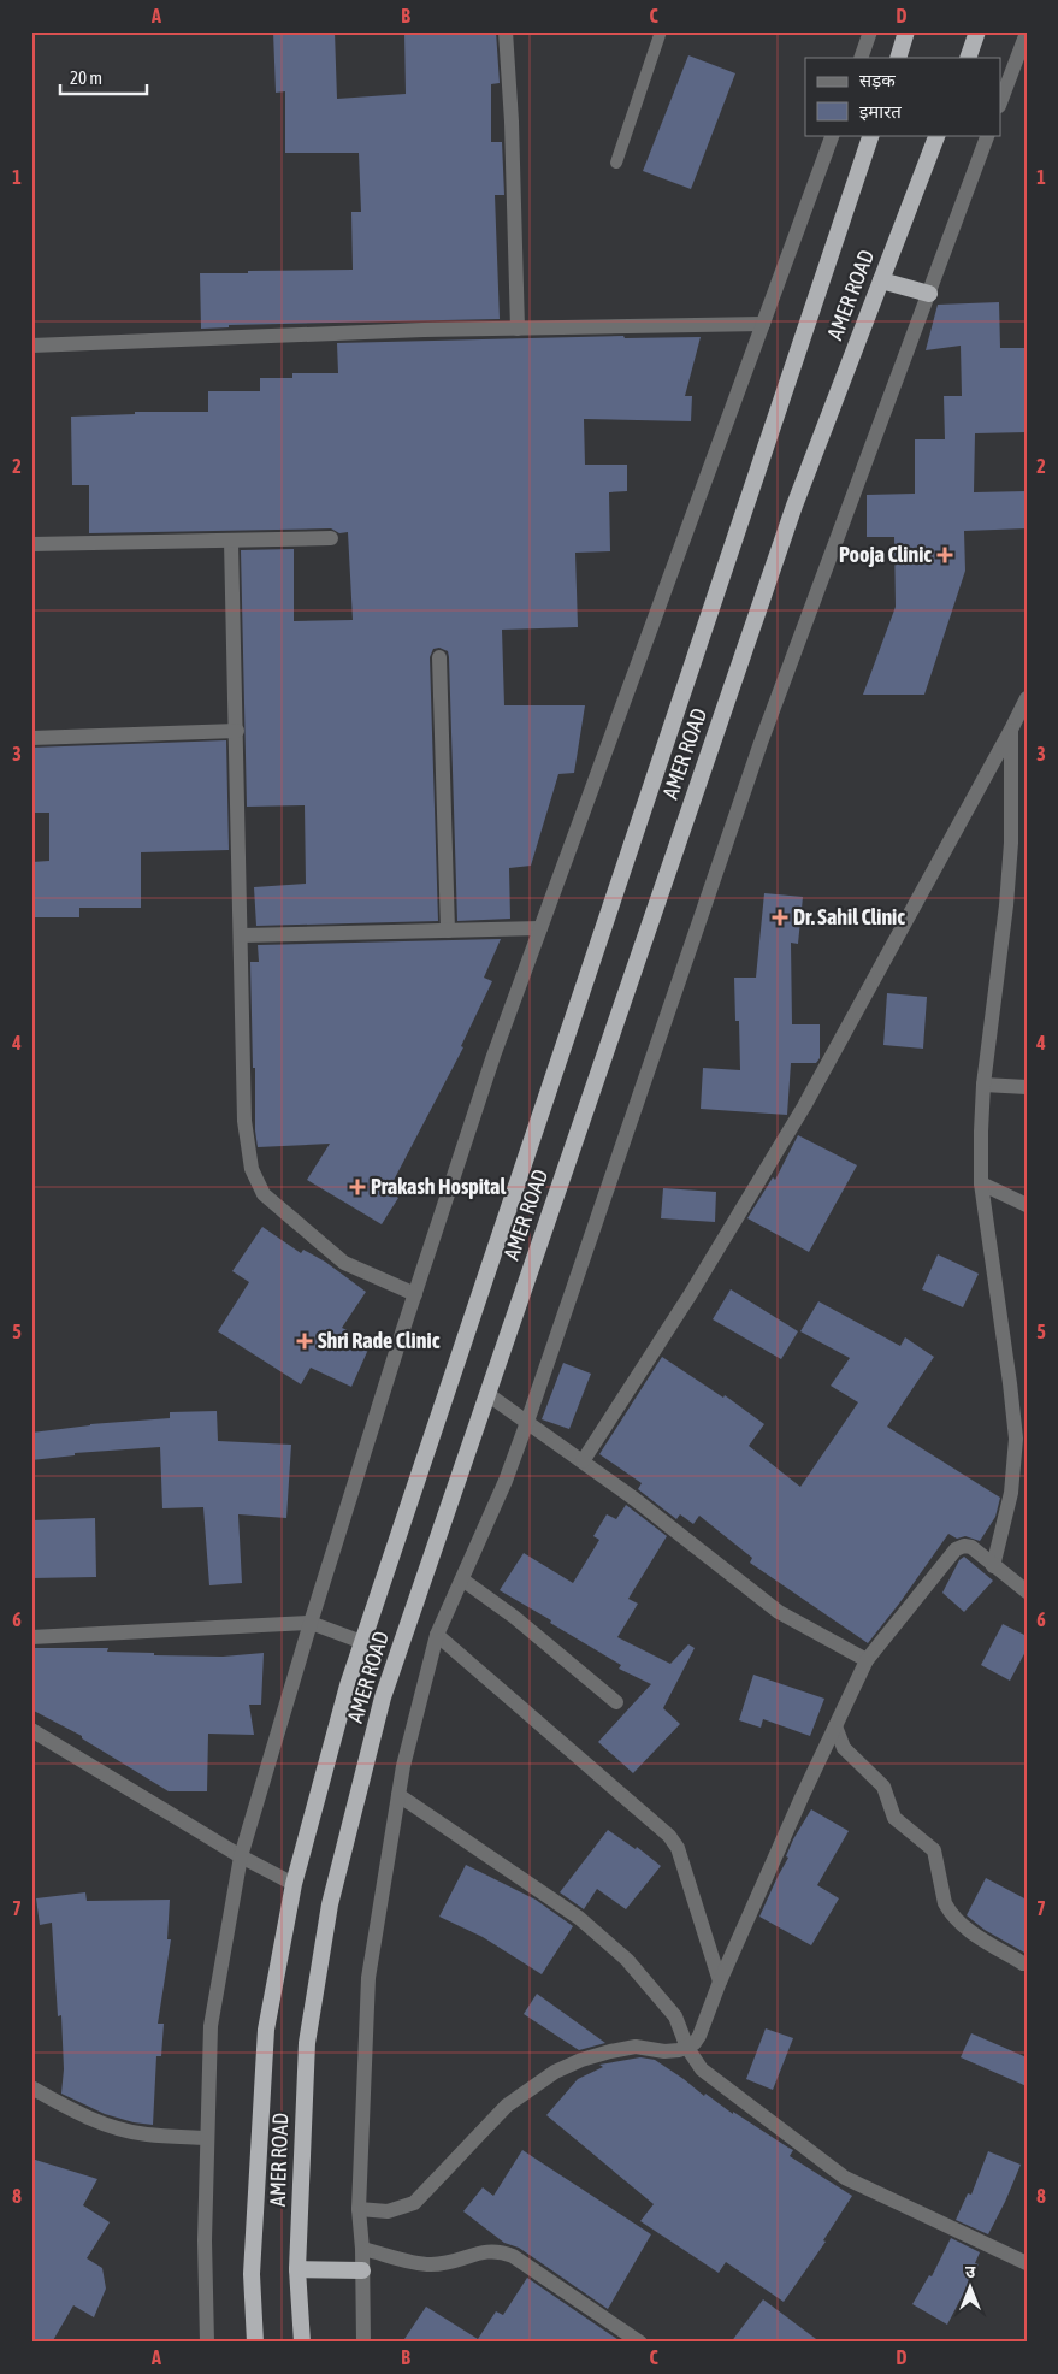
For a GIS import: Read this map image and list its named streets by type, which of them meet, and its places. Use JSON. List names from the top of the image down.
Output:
{
  "streets": {
    "highway": ["AMER ROAD"]
  },
  "places": {
    "health": [
      "Pooja Clinic",
      "Dr. Sahil Clinic",
      "Prakash Hospital",
      "Shri Rade Clinic"
    ]
  },
  "legend": ["सड़क", "इमारत"],
  "scale_bar": "20 m",
  "north": "top",
  "grid": {
    "columns": [
      "A",
      "B",
      "C",
      "D"
    ],
    "rows": [
      "1",
      "2",
      "3",
      "4",
      "5",
      "6",
      "7",
      "8"
    ]
  }
}
